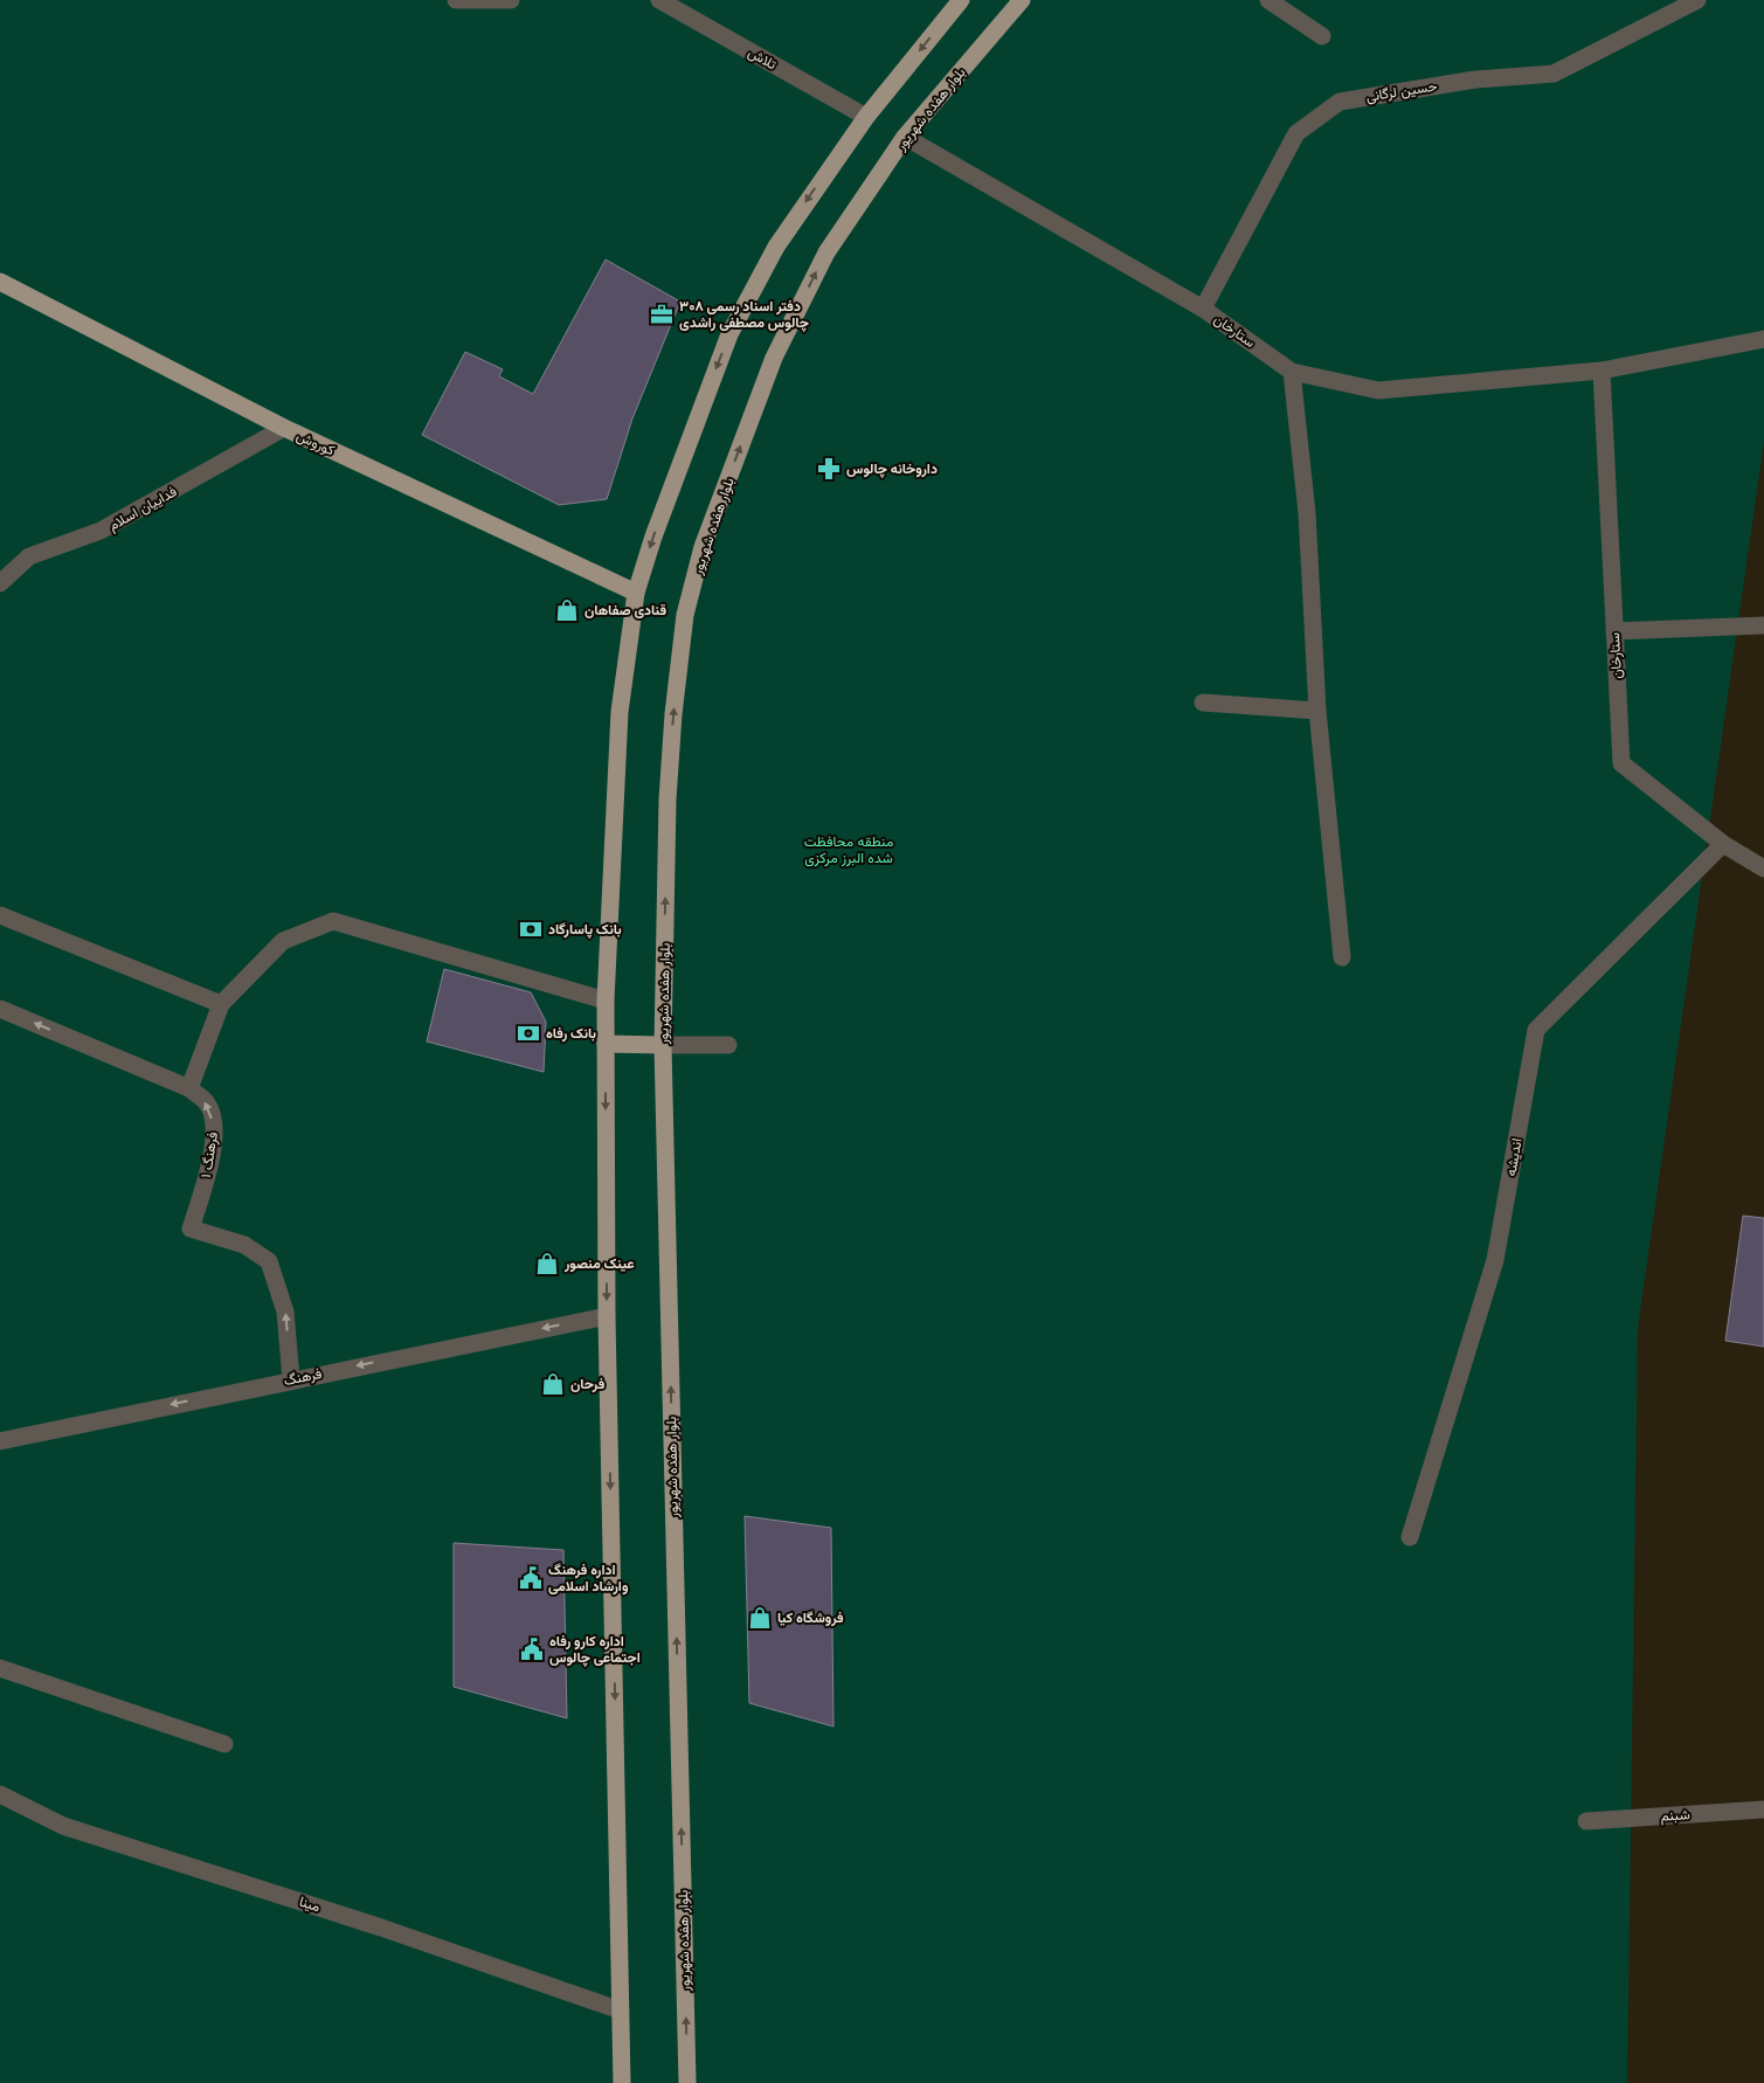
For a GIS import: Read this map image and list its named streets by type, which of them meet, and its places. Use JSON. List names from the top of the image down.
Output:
{
  "streets": {
    "main road": ["بلوار هفده شهریور", "کوروش"],
    "street": [
      "تلاش",
      "حسین لرگانی",
      "ستارخان",
      "فداییان اسلام",
      "فرهنگ ۱",
      "اندیشه",
      "فرهنگ",
      "شبنم",
      "مینا"
    ]
  },
  "crossings": [
    ["حسین لرگانی", "ستارخان"],
    ["بلوار هفده شهریور", "ستارخان"],
    ["ستارخان", "اندیشه"],
    ["کوروش", "فداییان اسلام"],
    ["فرهنگ ۱", "فرهنگ"]
  ],
  "one_way": ["فرهنگ ۱", "فرهنگ"],
  "parks": ["منطقه محافظت شده البرز مرکزی"],
  "places": {
    "office": ["دفتر اسناد رسمی ۳۰۸ چالوس مصطفی راشدی"],
    "pharmacy": ["داروخانه چالوس"],
    "shop": [
      "قنادی صفاهان",
      "عینک منصور",
      "فرحان",
      "فروشگاه کیا"
    ],
    "bank": ["بانک پاسارگاد", "بانک رفاه"],
    "public building": ["اداره فرهنگ وارشاد اسلامی", "اداره کارو رفاه اجتماعی چالوس"]
  }
}
